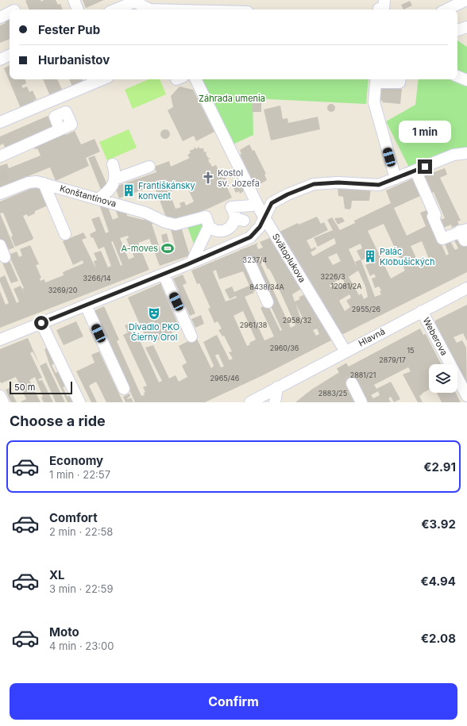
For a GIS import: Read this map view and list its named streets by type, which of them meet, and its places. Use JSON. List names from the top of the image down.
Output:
{
  "streets": {
    "street": [
      "Konštantínova",
      "Svätoplukova",
      "Weberova",
      "Hlavná"
    ]
  },
  "crossings": [
    ["Svätoplukova", "Hlavná"],
    ["Weberova", "Hlavná"]
  ],
  "parks": ["Záhrada umenia"],
  "places": {
    "church": ["Kostol sv. Jozefa"],
    "building": ["Františkánsky konvent", "Palác Klobušických"],
    "sports": ["A-moves"],
    "theatre": ["Divadlo PKO Čierny Orol"]
  },
  "house_numbers": [
    "3237/4",
    "3226/3",
    "3266/14",
    "12081/2A",
    "8438/34A",
    "3269/20",
    "2955/26",
    "2958/32",
    "2961/38",
    "2960/36",
    "15",
    "2879/17",
    "2881/21",
    "2965/46",
    "2883/25"
  ],
  "scale_bar": "50 m",
  "page": {
    "banner": ["Fester Pub", "Hurbanistov"],
    "bubble": "1 min",
    "scale": "50 m",
    "heading": "Choose a ride",
    "list": [
      {
        "name": "Economy",
        "note": "1 min · 22:57",
        "value": "€2.91"
      },
      {
        "name": "Comfort",
        "note": "2 min · 22:58",
        "value": "€3.92"
      },
      {
        "name": "XL",
        "note": "3 min · 22:59",
        "value": "€4.94"
      },
      {
        "name": "Moto",
        "note": "4 min · 23:00",
        "value": "€2.08"
      }
    ],
    "buttons": "Confirm"
  }
}
